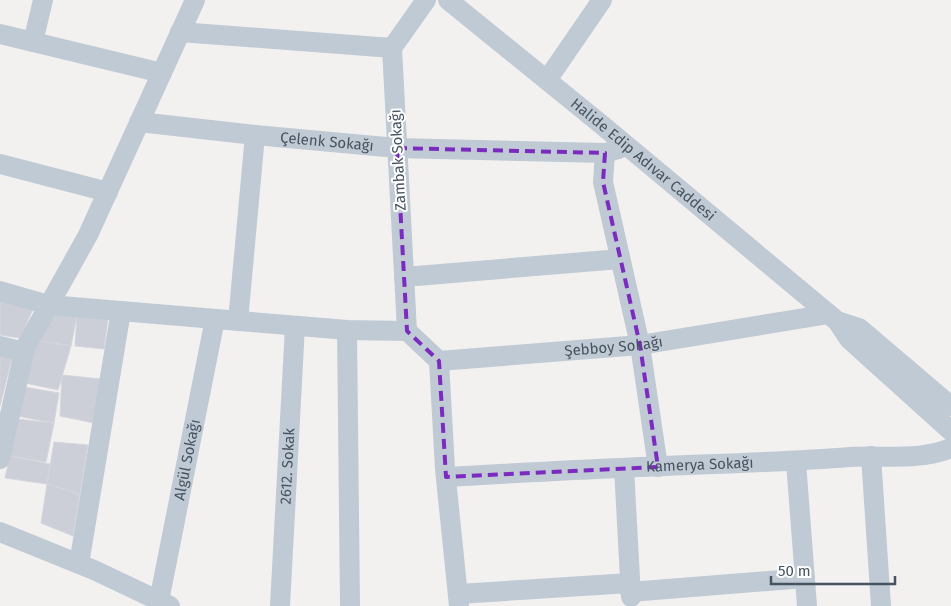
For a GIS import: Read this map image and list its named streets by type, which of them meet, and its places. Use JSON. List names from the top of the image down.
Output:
{
  "streets": {
    "street": [
      "Çelenk Sokağı",
      "Zambak Sokağı",
      "Halide Edip Adıvar Caddesi",
      "Şebboy Sokağı",
      "Algül Sokağı",
      "Kamerya Sokağı",
      "2612. Sokak"
    ]
  },
  "crossings": [
    ["Çelenk Sokağı", "Zambak Sokağı"],
    ["Çelenk Sokağı", "Halide Edip Adıvar Caddesi"],
    ["Halide Edip Adıvar Caddesi", "Şebboy Sokağı"]
  ],
  "scale_bar": "50 m"
}
